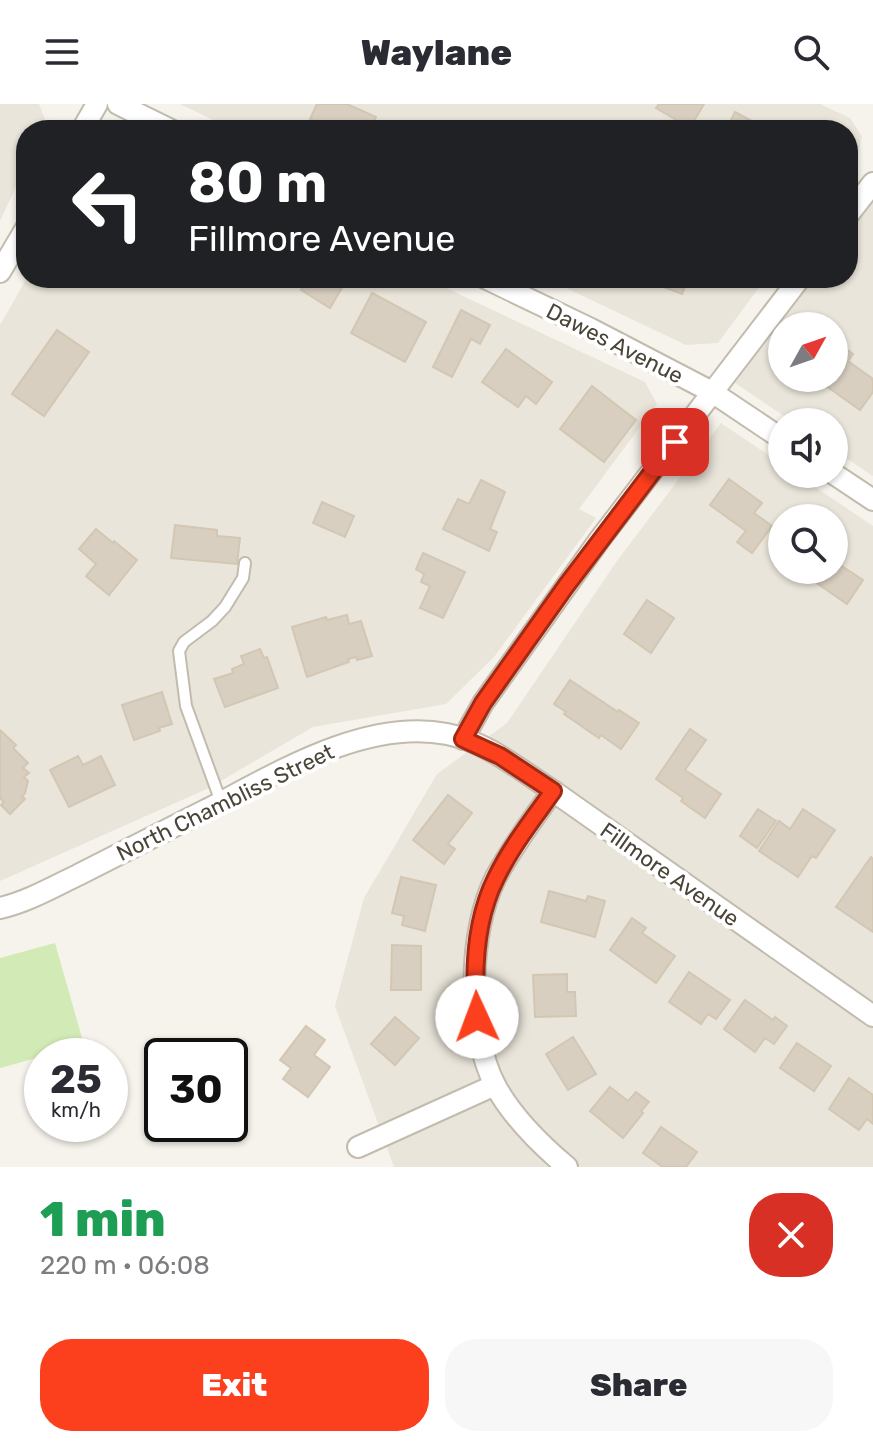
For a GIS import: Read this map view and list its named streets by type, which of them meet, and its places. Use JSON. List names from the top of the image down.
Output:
{
  "streets": {
    "street": ["Dawes Avenue", "North Chambliss Street", "Fillmore Avenue"]
  },
  "crossings": [
    ["North Chambliss Street", "Fillmore Avenue"]
  ],
  "north": "top right",
  "page": {
    "header": "Waylane",
    "turn": ["80 m", "Fillmore Avenue"],
    "speed": "25 km/h",
    "limit": "30",
    "heading": ["1 min", "220 m · 06:08"],
    "buttons": ["Exit", "Share"]
  }
}
